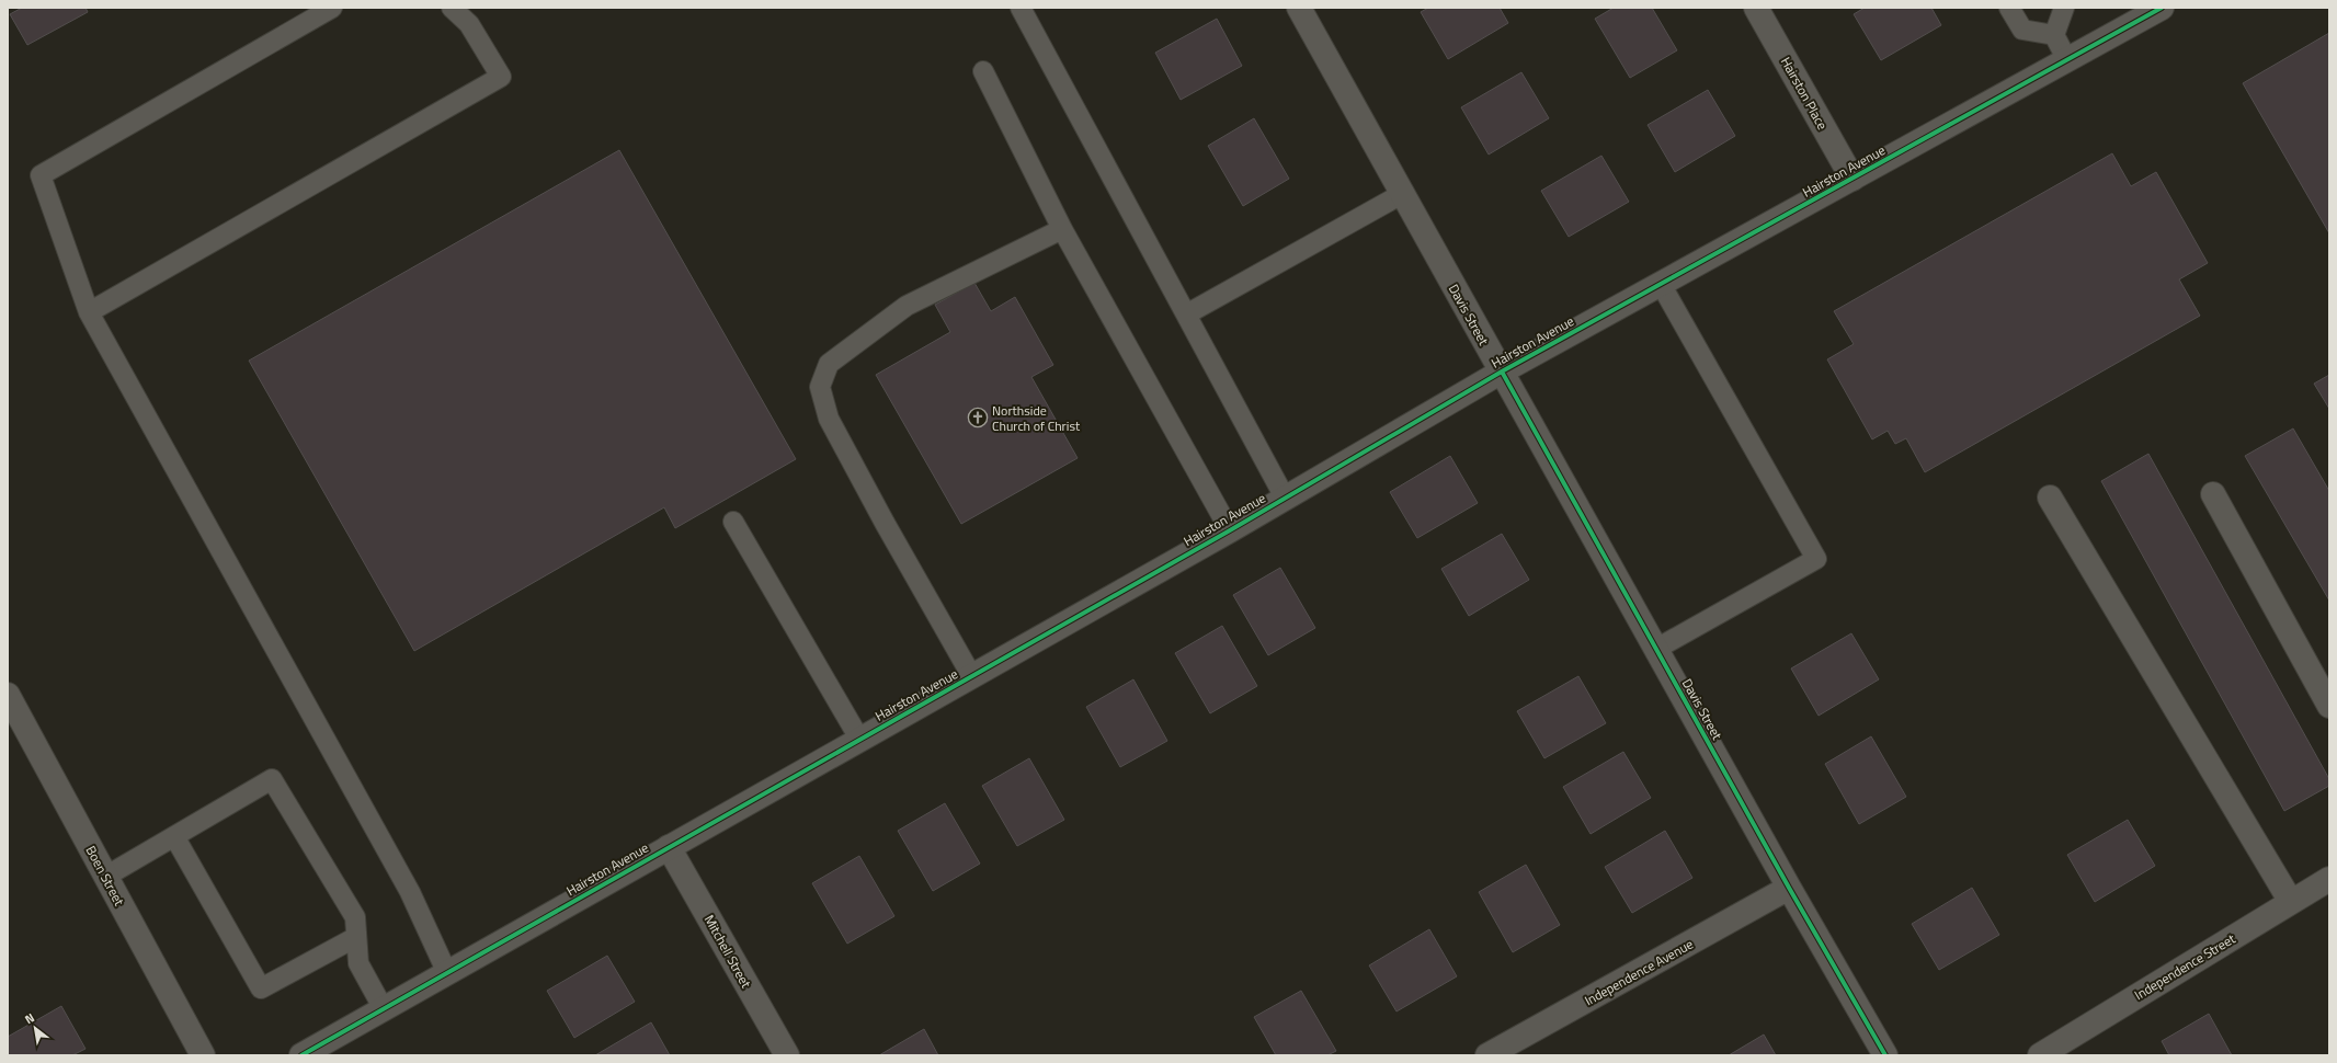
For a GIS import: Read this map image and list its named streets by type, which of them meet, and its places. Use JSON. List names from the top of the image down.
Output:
{
  "streets": {
    "street": [
      "Hairston Place",
      "Hairston Avenue",
      "Davis Street",
      "Boen Street",
      "Mitchell Street",
      "Independence Street",
      "Independence Avenue"
    ]
  },
  "crossings": [
    ["Hairston Place", "Hairston Avenue"],
    ["Hairston Avenue", "Davis Street"],
    ["Hairston Avenue", "Mitchell Street"],
    ["Davis Street", "Independence Avenue"]
  ],
  "places": {
    "church": ["Northside Church of Christ"]
  },
  "north": "top left"
}
